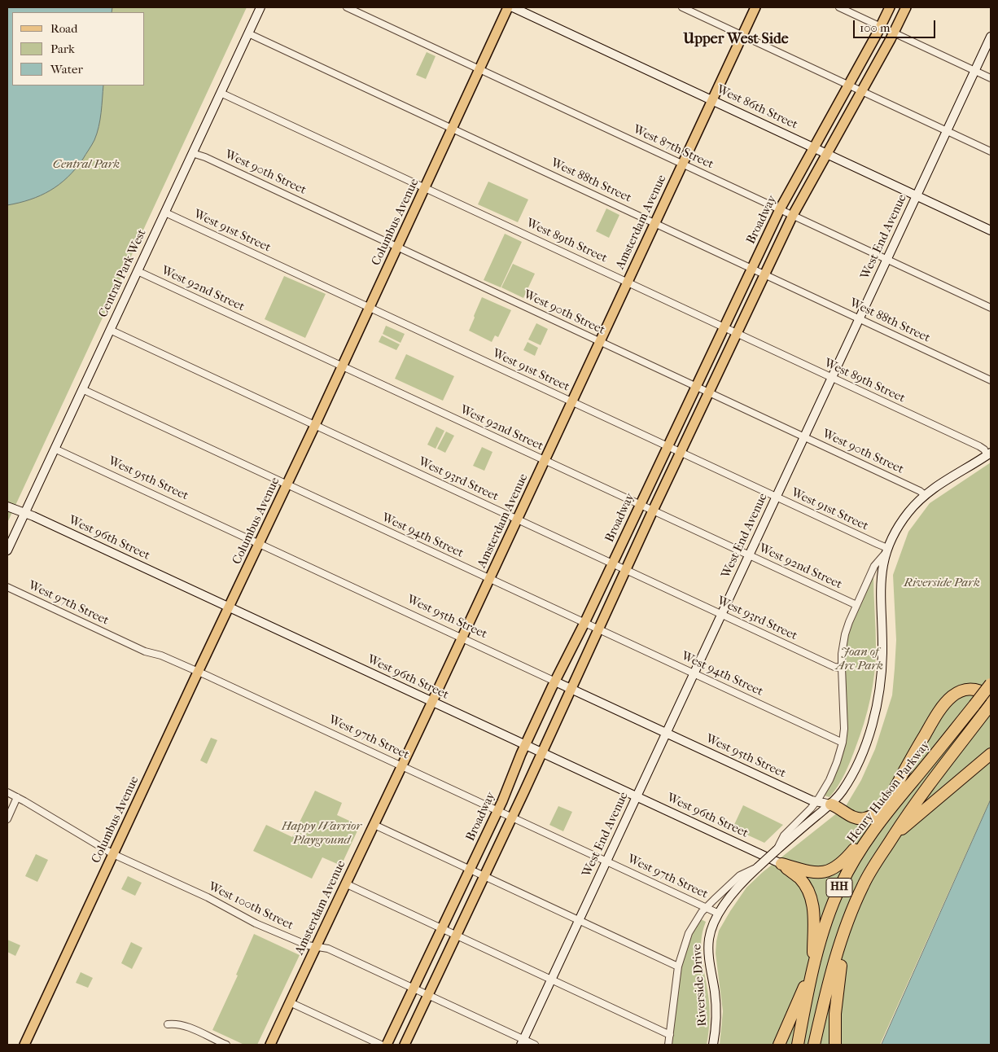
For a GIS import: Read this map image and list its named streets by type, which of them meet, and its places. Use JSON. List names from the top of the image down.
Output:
{
  "streets": {
    "highway": ["Henry Hudson Parkway", "HH"],
    "main road": [
      "West 86th Street",
      "Broadway",
      "Columbus Avenue",
      "Amsterdam Avenue",
      "West End Avenue",
      "Central Park West",
      "West 95th Street",
      "West 96th Street",
      "Riverside Drive"
    ],
    "street": [
      "West 87th Street",
      "West 90th Street",
      "West 88th Street",
      "West 91st Street",
      "West 89th Street",
      "West 92nd Street",
      "West 93rd Street",
      "West 94th Street",
      "West 97th Street",
      "West 100th Street"
    ]
  },
  "crossings": [
    ["West 86th Street", "Broadway"],
    ["West 86th Street", "Amsterdam Avenue"],
    ["West 86th Street", "West End Avenue"],
    ["West 87th Street", "Broadway"],
    ["West 87th Street", "Columbus Avenue"],
    ["West 87th Street", "Amsterdam Avenue"],
    ["West 87th Street", "West End Avenue"],
    ["West 90th Street", "Broadway"],
    ["West 90th Street", "Columbus Avenue"],
    ["West 90th Street", "Amsterdam Avenue"],
    ["West 90th Street", "West End Avenue"],
    ["West 90th Street", "Central Park West"],
    ["West 90th Street", "Riverside Drive"],
    ["West 88th Street", "Broadway"],
    ["West 88th Street", "Columbus Avenue"],
    ["West 88th Street", "Amsterdam Avenue"],
    ["West 88th Street", "West End Avenue"],
    ["West 88th Street", "Central Park West"],
    ["Broadway", "West 91st Street"],
    ["Broadway", "West 89th Street"],
    ["Broadway", "West 92nd Street"],
    ["Broadway", "West 95th Street"],
    ["Broadway", "West 93rd Street"],
    ["Broadway", "West 94th Street"],
    ["Broadway", "West 96th Street"],
    ["Broadway", "West 97th Street"],
    ["Broadway", "West 100th Street"],
    ["Columbus Avenue", "West 91st Street"],
    ["Columbus Avenue", "West 89th Street"],
    ["Columbus Avenue", "West 92nd Street"],
    ["Columbus Avenue", "West 95th Street"],
    ["Columbus Avenue", "West 93rd Street"],
    ["Columbus Avenue", "West 94th Street"],
    ["Columbus Avenue", "West 96th Street"],
    ["Columbus Avenue", "West 97th Street"],
    ["Columbus Avenue", "West 100th Street"],
    ["Amsterdam Avenue", "West 91st Street"],
    ["Amsterdam Avenue", "West 89th Street"],
    ["Amsterdam Avenue", "West 92nd Street"],
    ["Amsterdam Avenue", "West 95th Street"],
    ["Amsterdam Avenue", "West 93rd Street"],
    ["Amsterdam Avenue", "West 94th Street"],
    ["Amsterdam Avenue", "West 96th Street"],
    ["Amsterdam Avenue", "West 97th Street"],
    ["Amsterdam Avenue", "West 100th Street"],
    ["West 91st Street", "West End Avenue"],
    ["West 91st Street", "Central Park West"],
    ["West 91st Street", "Riverside Drive"],
    ["West End Avenue", "West 89th Street"],
    ["West End Avenue", "West 92nd Street"],
    ["West End Avenue", "West 95th Street"],
    ["West End Avenue", "West 93rd Street"],
    ["West End Avenue", "West 94th Street"],
    ["West End Avenue", "West 96th Street"],
    ["West End Avenue", "West 97th Street"],
    ["West End Avenue", "West 100th Street"],
    ["West 89th Street", "Central Park West"],
    ["West 89th Street", "Riverside Drive"],
    ["Central Park West", "West 92nd Street"],
    ["Central Park West", "West 95th Street"],
    ["Central Park West", "West 93rd Street"],
    ["Central Park West", "West 94th Street"],
    ["Central Park West", "West 96th Street"],
    ["West 92nd Street", "Riverside Drive"],
    ["West 95th Street", "Riverside Drive"],
    ["West 93rd Street", "Riverside Drive"],
    ["West 94th Street", "Riverside Drive"],
    ["West 97th Street", "Riverside Drive"]
  ],
  "districts": ["Upper West Side"],
  "parks": [
    "Central Park",
    "Riverside Park",
    "Joan of Arc Park",
    "Happy Warrior Playground"
  ],
  "legend": ["Road", "Park", "Water"],
  "scale_bar": "100 m"
}
